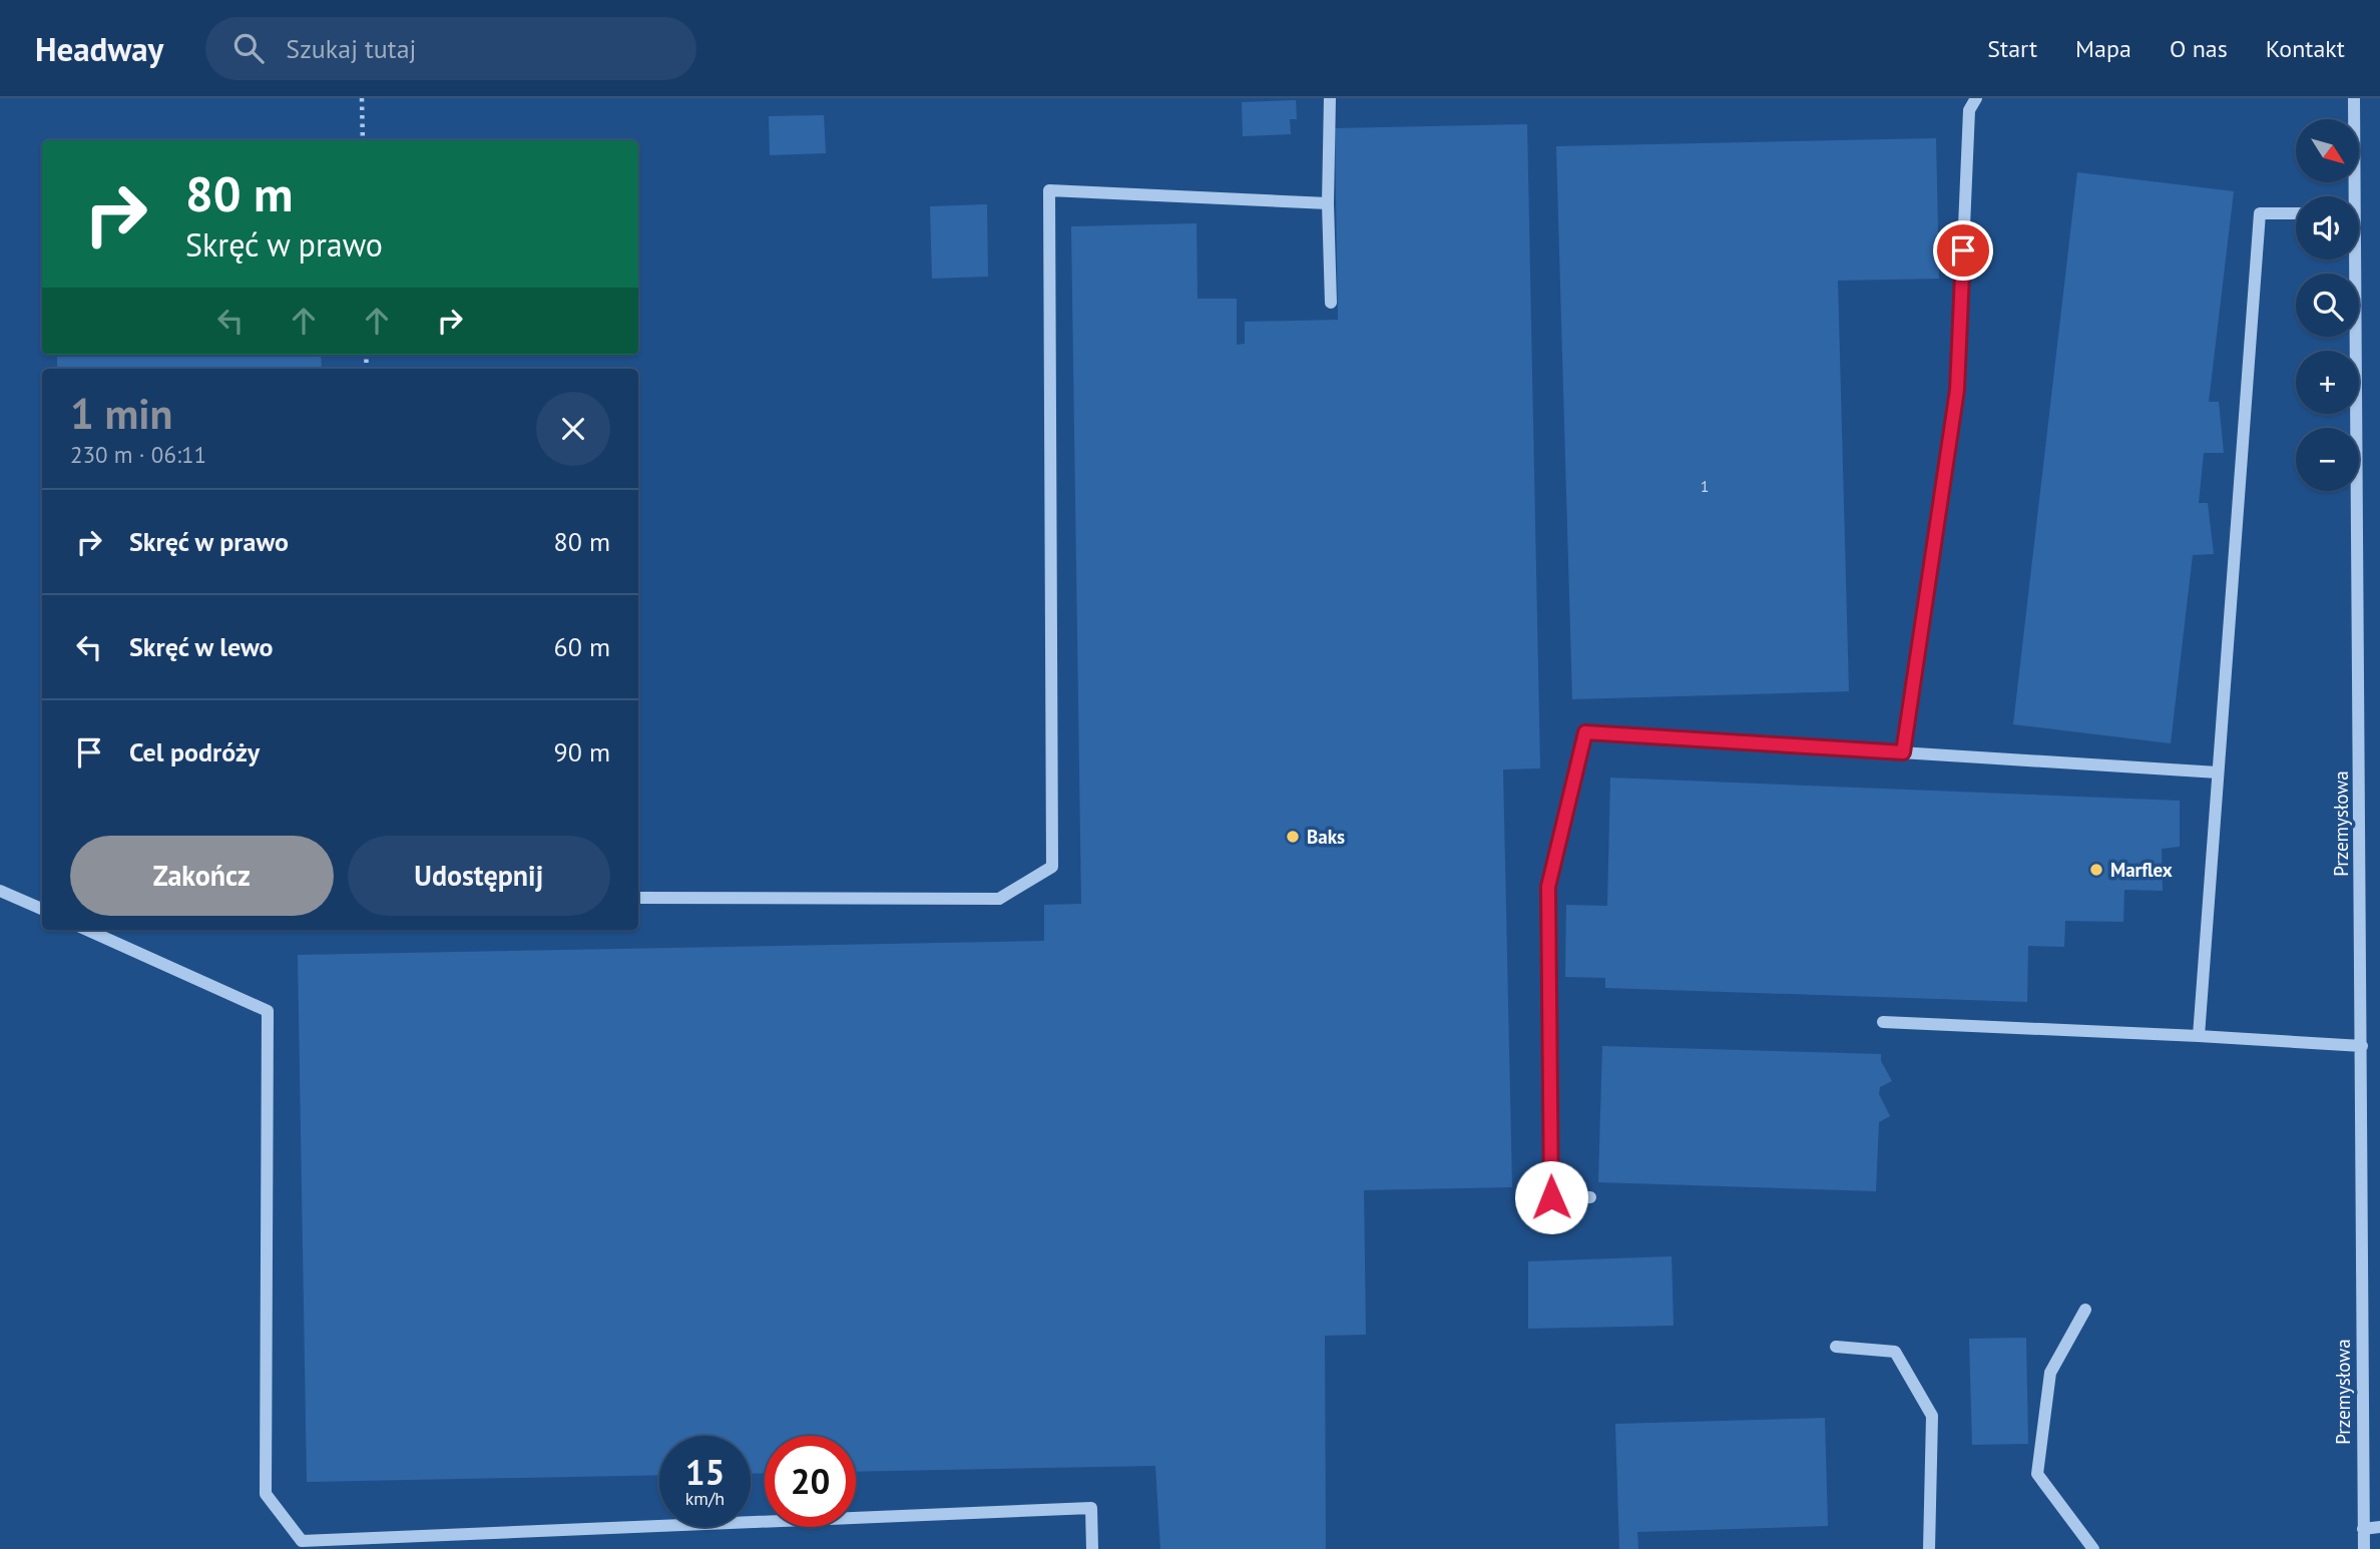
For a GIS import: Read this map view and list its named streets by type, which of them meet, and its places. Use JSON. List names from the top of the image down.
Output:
{
  "streets": {
    "street": ["Przemysłowa"]
  },
  "places": ["Baks", "Marflex"],
  "house_numbers": ["1"],
  "north": "bottom right",
  "page": {
    "header": "Headway",
    "search": "Szukaj tutaj",
    "nav": [
      "Start",
      "Mapa",
      "O nas",
      "Kontakt"
    ],
    "map_buttons": ["+", "−"],
    "turn": ["80 m", "Skręć w prawo"],
    "heading": ["1 min", "230 m · 06:11"],
    "list": [
      {
        "name": "Skręć w prawo",
        "value": "80 m"
      },
      {
        "name": "Skręć w lewo",
        "value": "60 m"
      },
      {
        "name": "Cel podróży",
        "value": "90 m"
      }
    ],
    "buttons": ["Zakończ", "Udostępnij"],
    "speed": "15 km/h",
    "limit": "20"
  }
}
